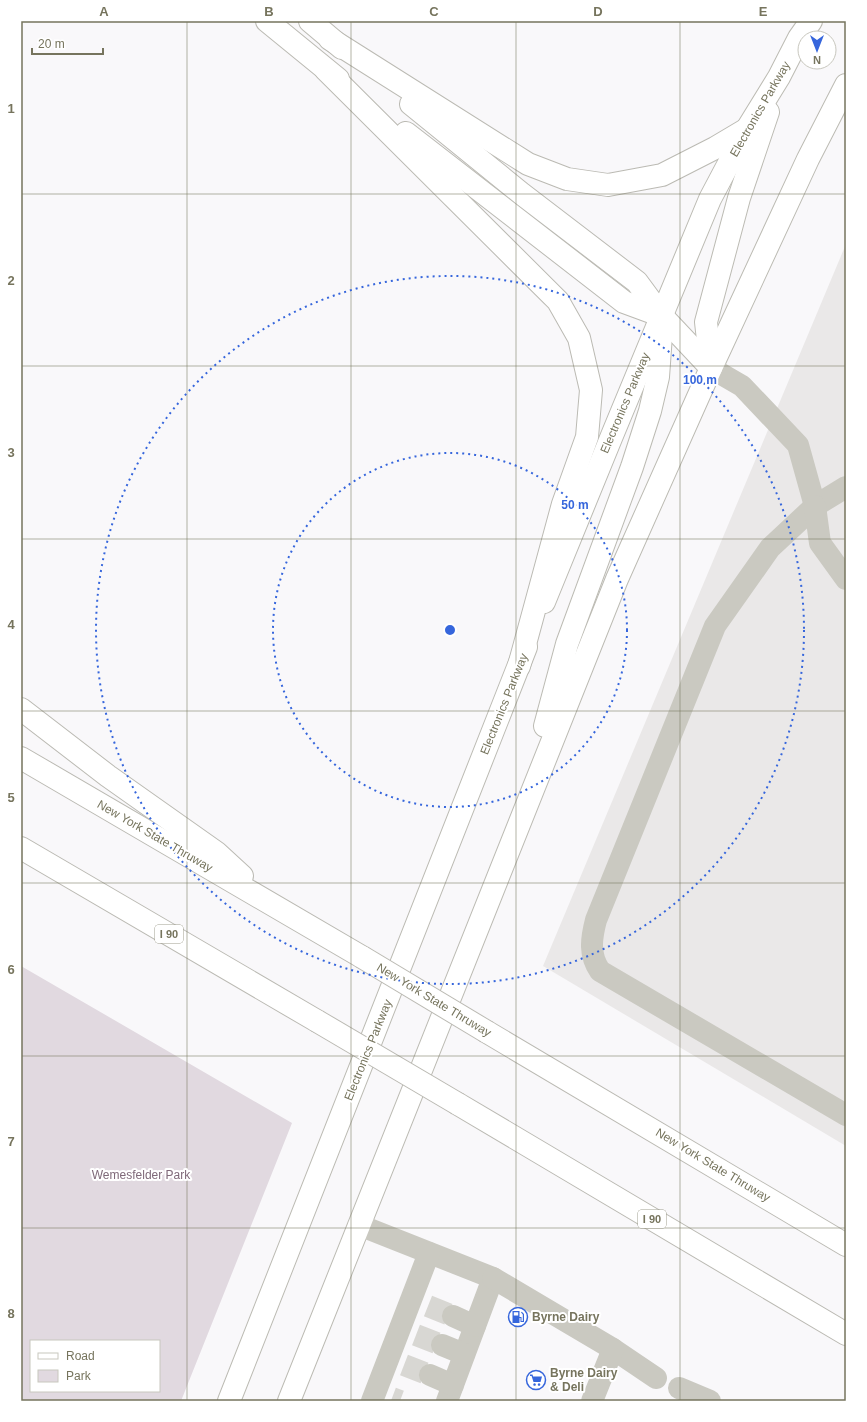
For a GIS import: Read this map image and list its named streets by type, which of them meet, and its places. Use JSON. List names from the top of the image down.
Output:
{
  "streets": {
    "main road": ["Electronics Parkway", "New York State Thruway", "I 90"]
  },
  "parks": ["Wemesfelder Park"],
  "places": {
    "fuel station": ["Byrne Dairy"],
    "supermarket": ["Byrne Dairy & Deli"]
  },
  "legend": ["Road", "Park"],
  "scale_bar": "20 m",
  "north": "bottom",
  "grid": {
    "columns": [
      "A",
      "B",
      "C",
      "D",
      "E"
    ],
    "rows": [
      "1",
      "2",
      "3",
      "4",
      "5",
      "6",
      "7",
      "8"
    ]
  },
  "rings": ["100 m", "50 m"]
}
